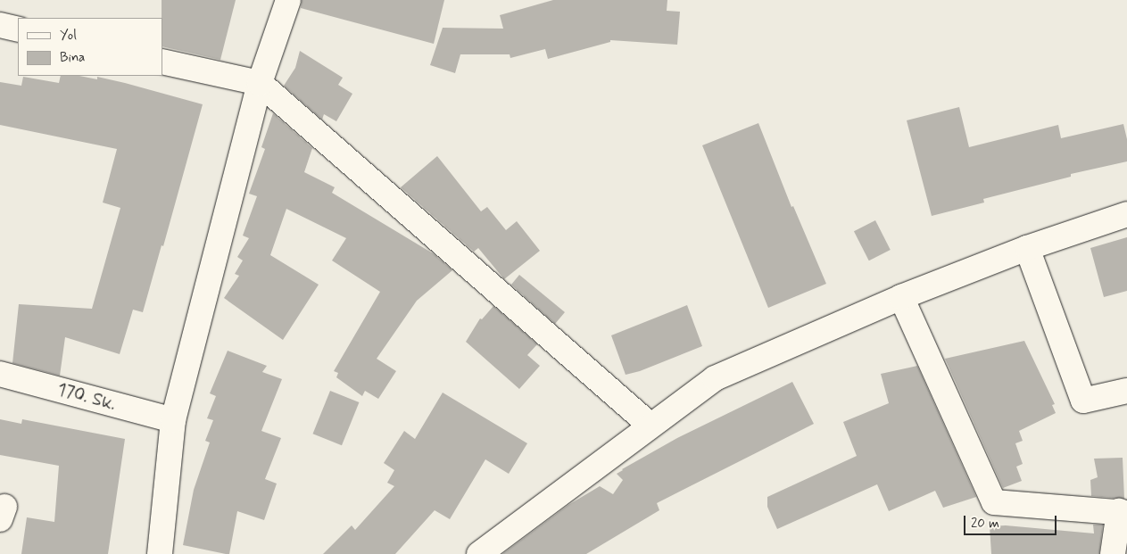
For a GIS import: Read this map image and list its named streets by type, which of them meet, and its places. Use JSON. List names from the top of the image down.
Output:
{
  "streets": {
    "street": ["170. Sk."]
  },
  "legend": ["Yol", "Bina"],
  "scale_bar": "20 m"
}
